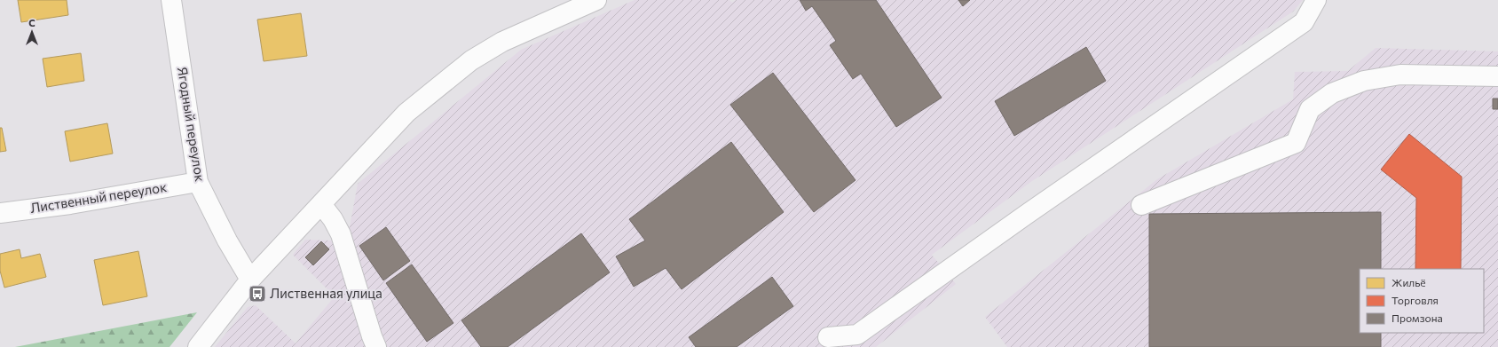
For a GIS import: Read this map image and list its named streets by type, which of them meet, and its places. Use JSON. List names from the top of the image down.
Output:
{
  "streets": {
    "street": ["Ягодный переулок", "Лиственный переулок"]
  },
  "crossings": [
    ["Ягодный переулок", "Лиственный переулок"]
  ],
  "places": {
    "bus stop": ["Лиственная улица"]
  },
  "legend": ["Жильё", "Торговля", "Промзона"],
  "north": "top"
}
